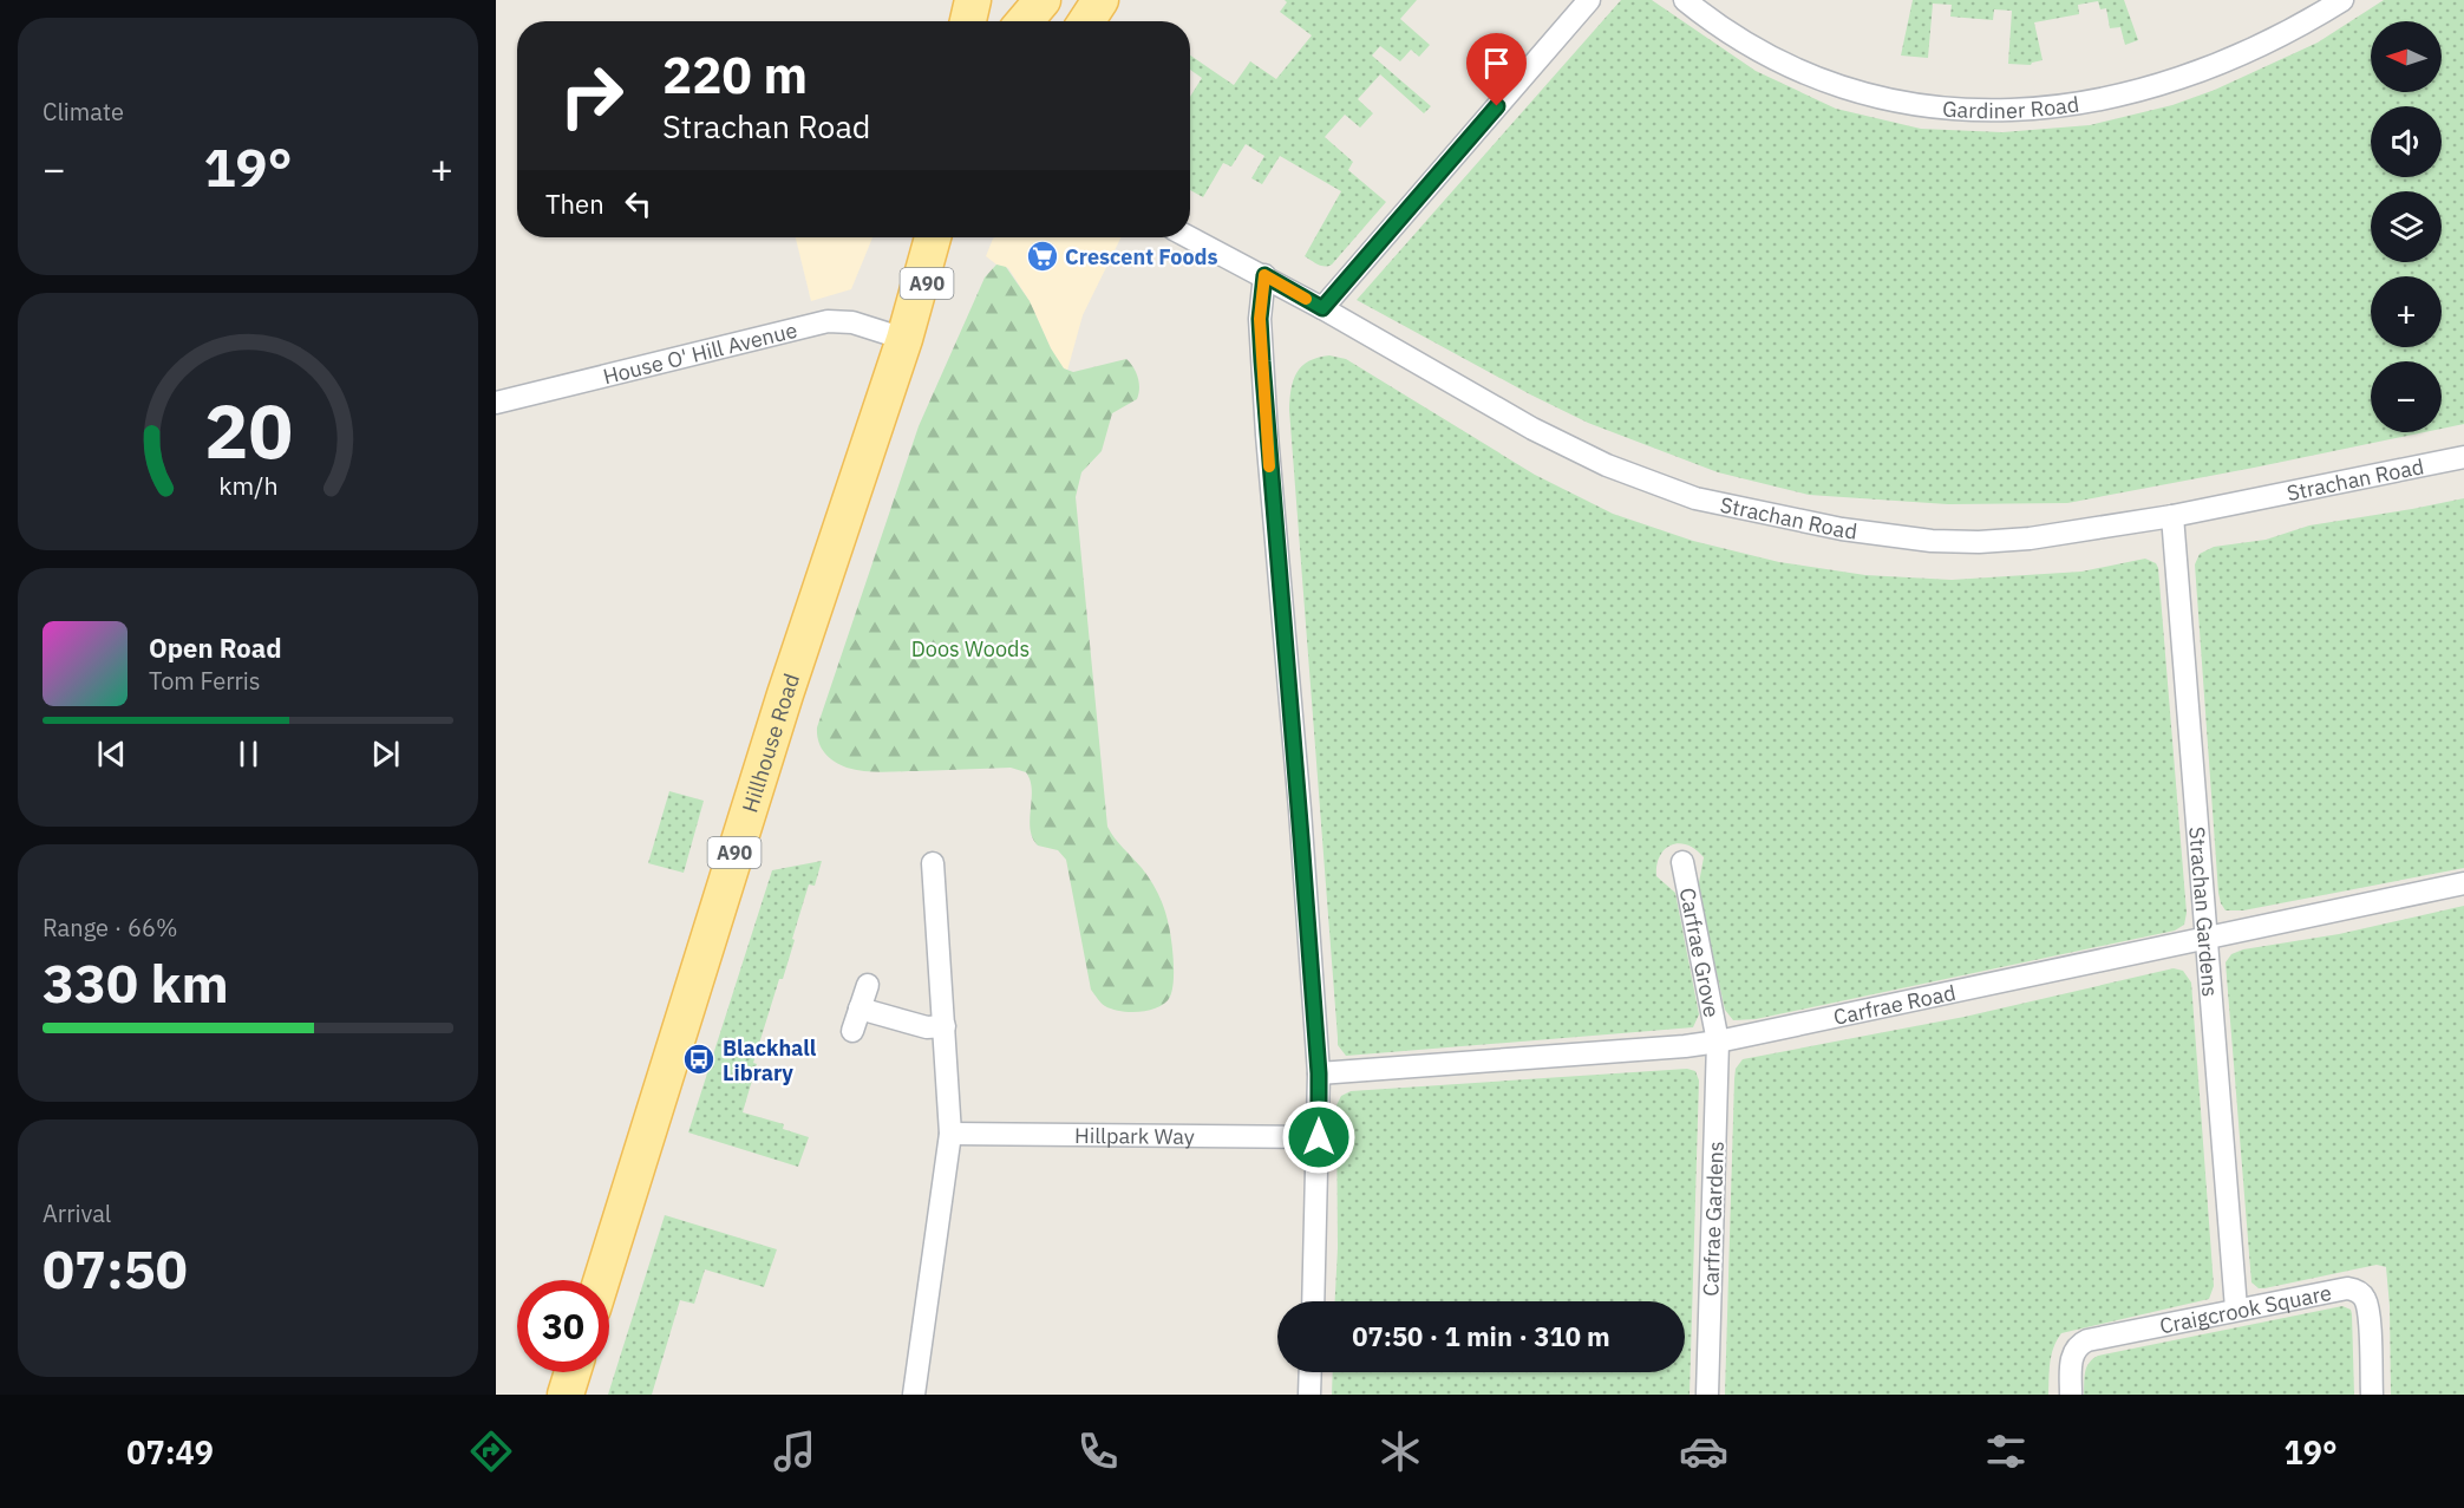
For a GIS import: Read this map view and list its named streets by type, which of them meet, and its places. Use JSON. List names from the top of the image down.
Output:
{
  "streets": {
    "main road": ["A90", "Hillhouse Road"],
    "street": [
      "Gardiner Road",
      "House O' Hill Avenue",
      "Strachan Road",
      "Strachan Gardens",
      "Carfrae Grove",
      "Carfrae Road",
      "Hillpark Way",
      "Carfrae Gardens",
      "Craigcrook Square"
    ]
  },
  "crossings": [
    ["House O' Hill Avenue", "Hillhouse Road"],
    ["Strachan Road", "Strachan Gardens"],
    ["Strachan Gardens", "Carfrae Road"],
    ["Strachan Gardens", "Craigcrook Square"],
    ["Carfrae Grove", "Carfrae Road"],
    ["Carfrae Grove", "Carfrae Gardens"],
    ["Carfrae Road", "Carfrae Gardens"]
  ],
  "parks": ["Doos Woods"],
  "places": {
    "supermarket": ["Crescent Foods"],
    "bus stop": ["Blackhall Library"]
  },
  "north": "left",
  "page": {
    "tile": [
      "Climate",
      ["Range · 66%", "330 km"],
      ["Arrival", "07:50"]
    ],
    "map_buttons": ["+", "−"],
    "turn": ["220 m", "Strachan Road"],
    "heat": ["−", "19°", "+"],
    "then": "Then",
    "song": ["Open Road", "Tom Ferris"],
    "limit": "30",
    "trip": "07:50 · 1 min · 310 m",
    "tabs": ["07:49", "19°"],
    "gauge": ["20", "km/h"]
  }
}
